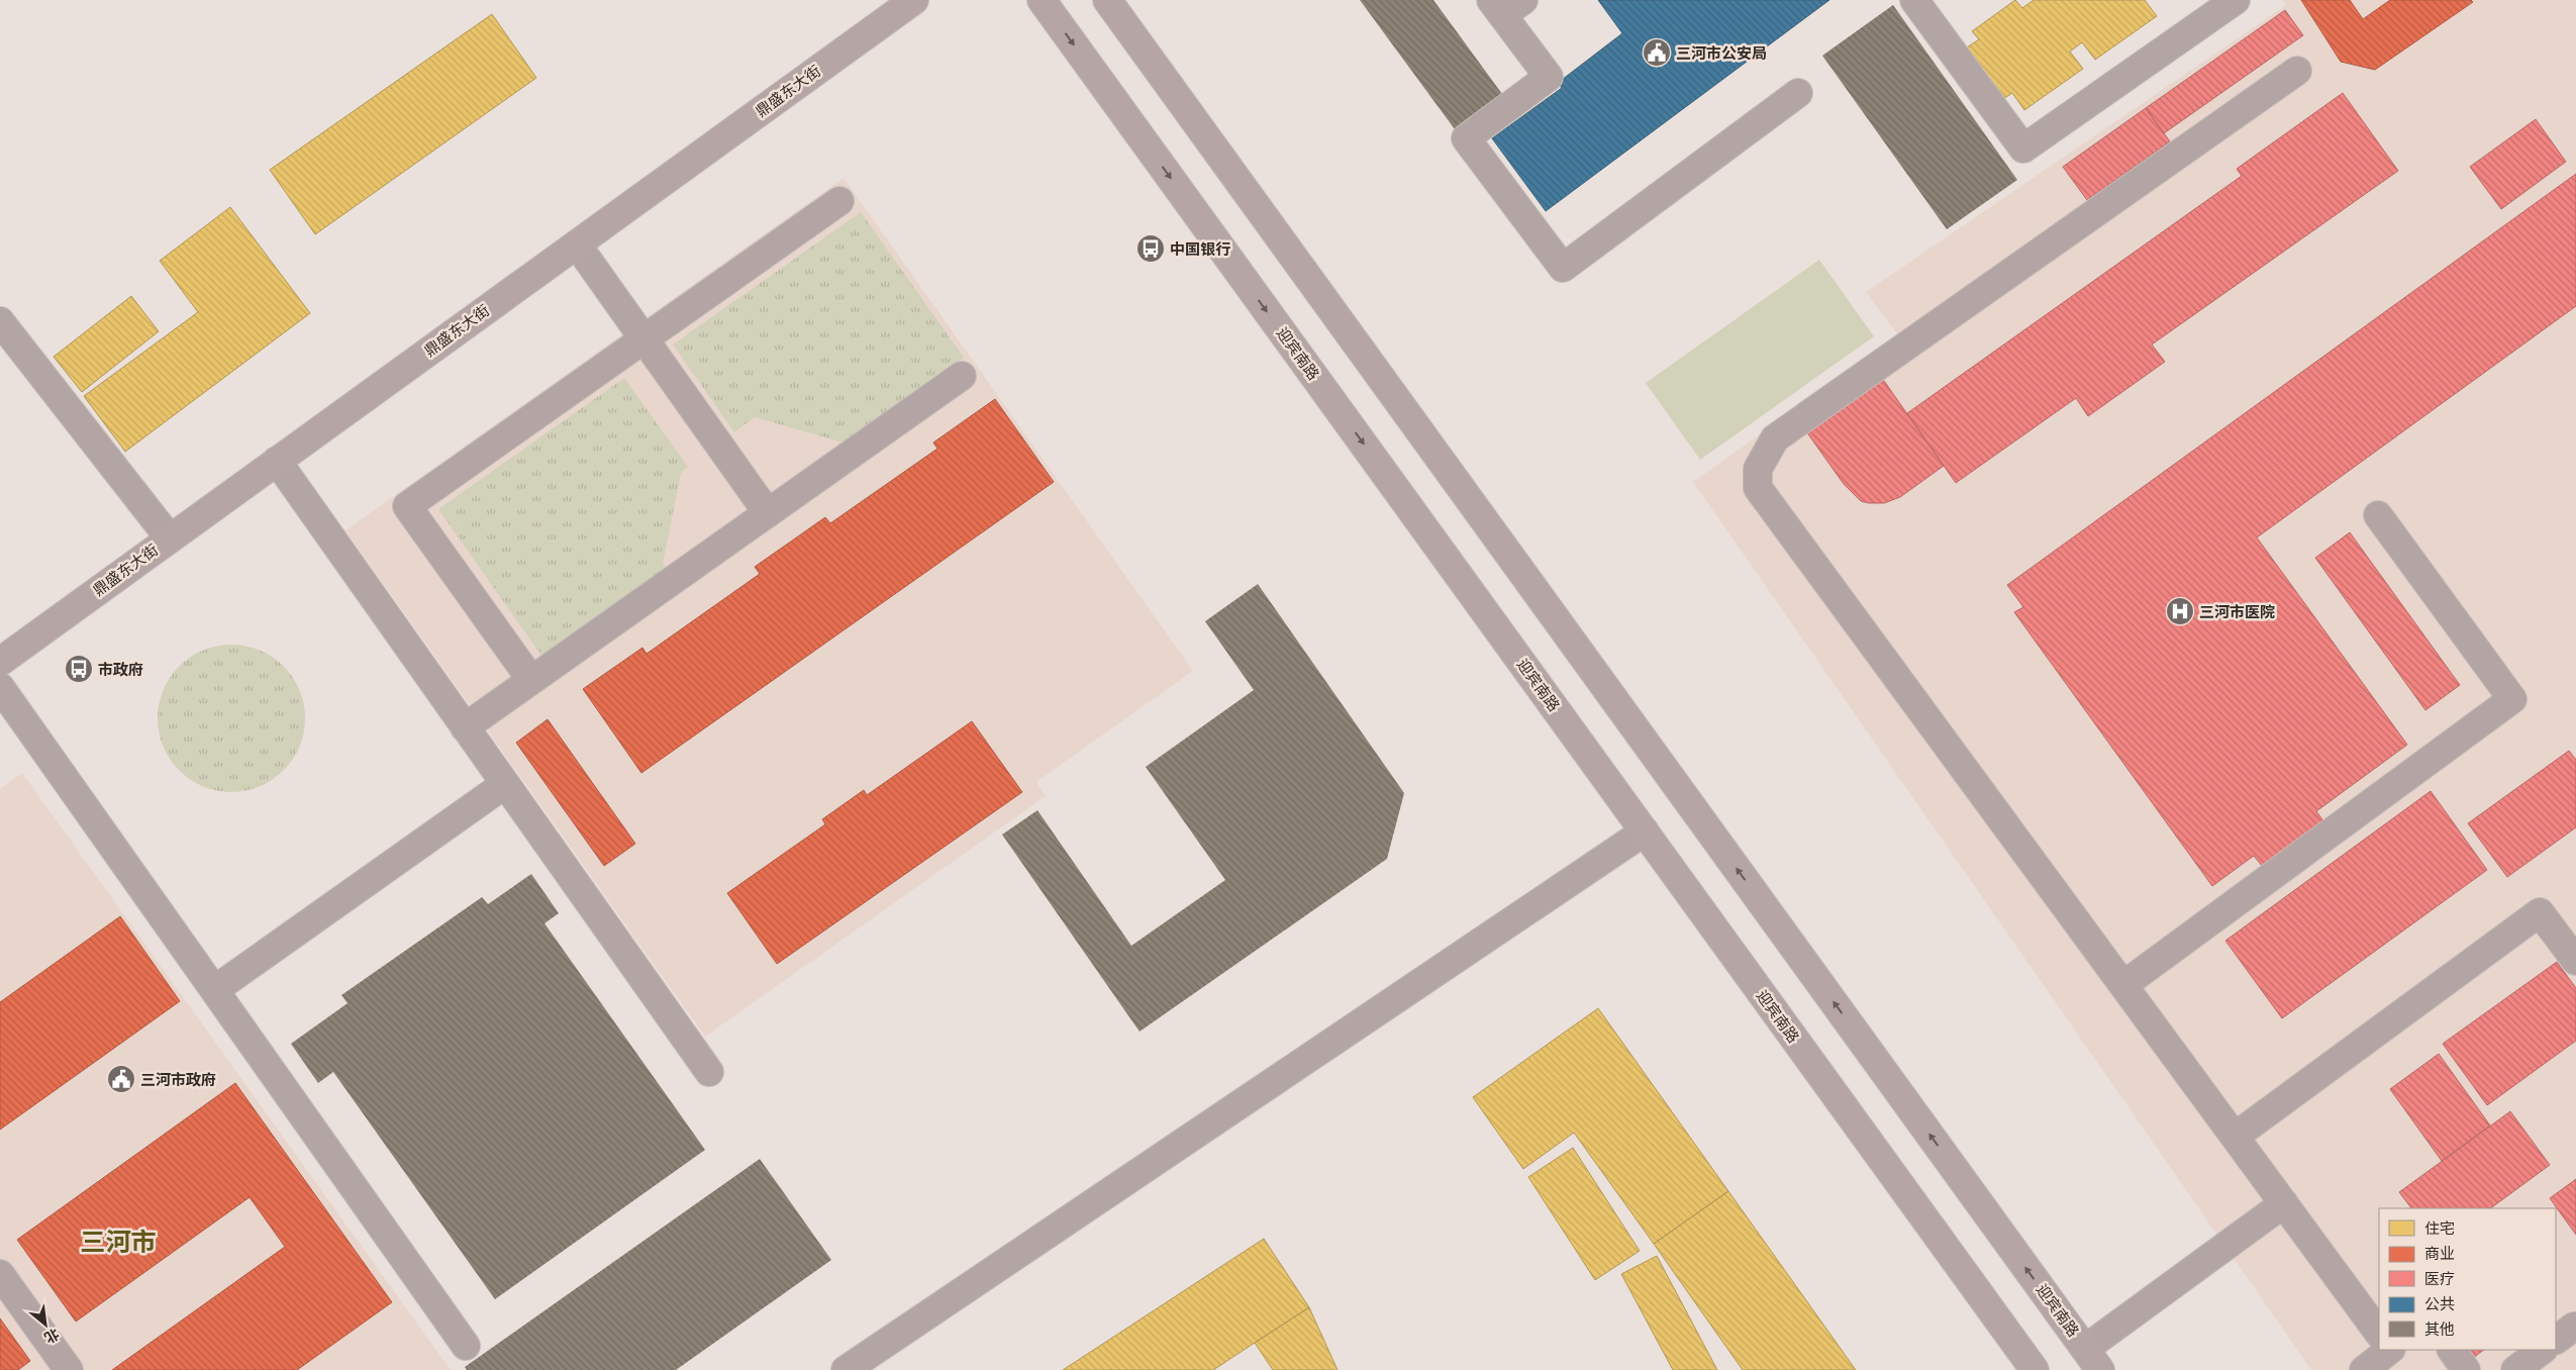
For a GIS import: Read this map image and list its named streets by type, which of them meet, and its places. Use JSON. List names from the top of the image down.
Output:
{
  "streets": {
    "main road": ["鼎盛东大街", "迎宾南路"]
  },
  "districts": ["三河市"],
  "places": {
    "public building": ["三河市公安局", "三河市政府"],
    "bus stop": ["中国银行", "市政府"],
    "hospital": ["三河市医院"]
  },
  "legend": [
    "住宅",
    "商业",
    "医疗",
    "公共",
    "其他"
  ],
  "north": "bottom right"
}
